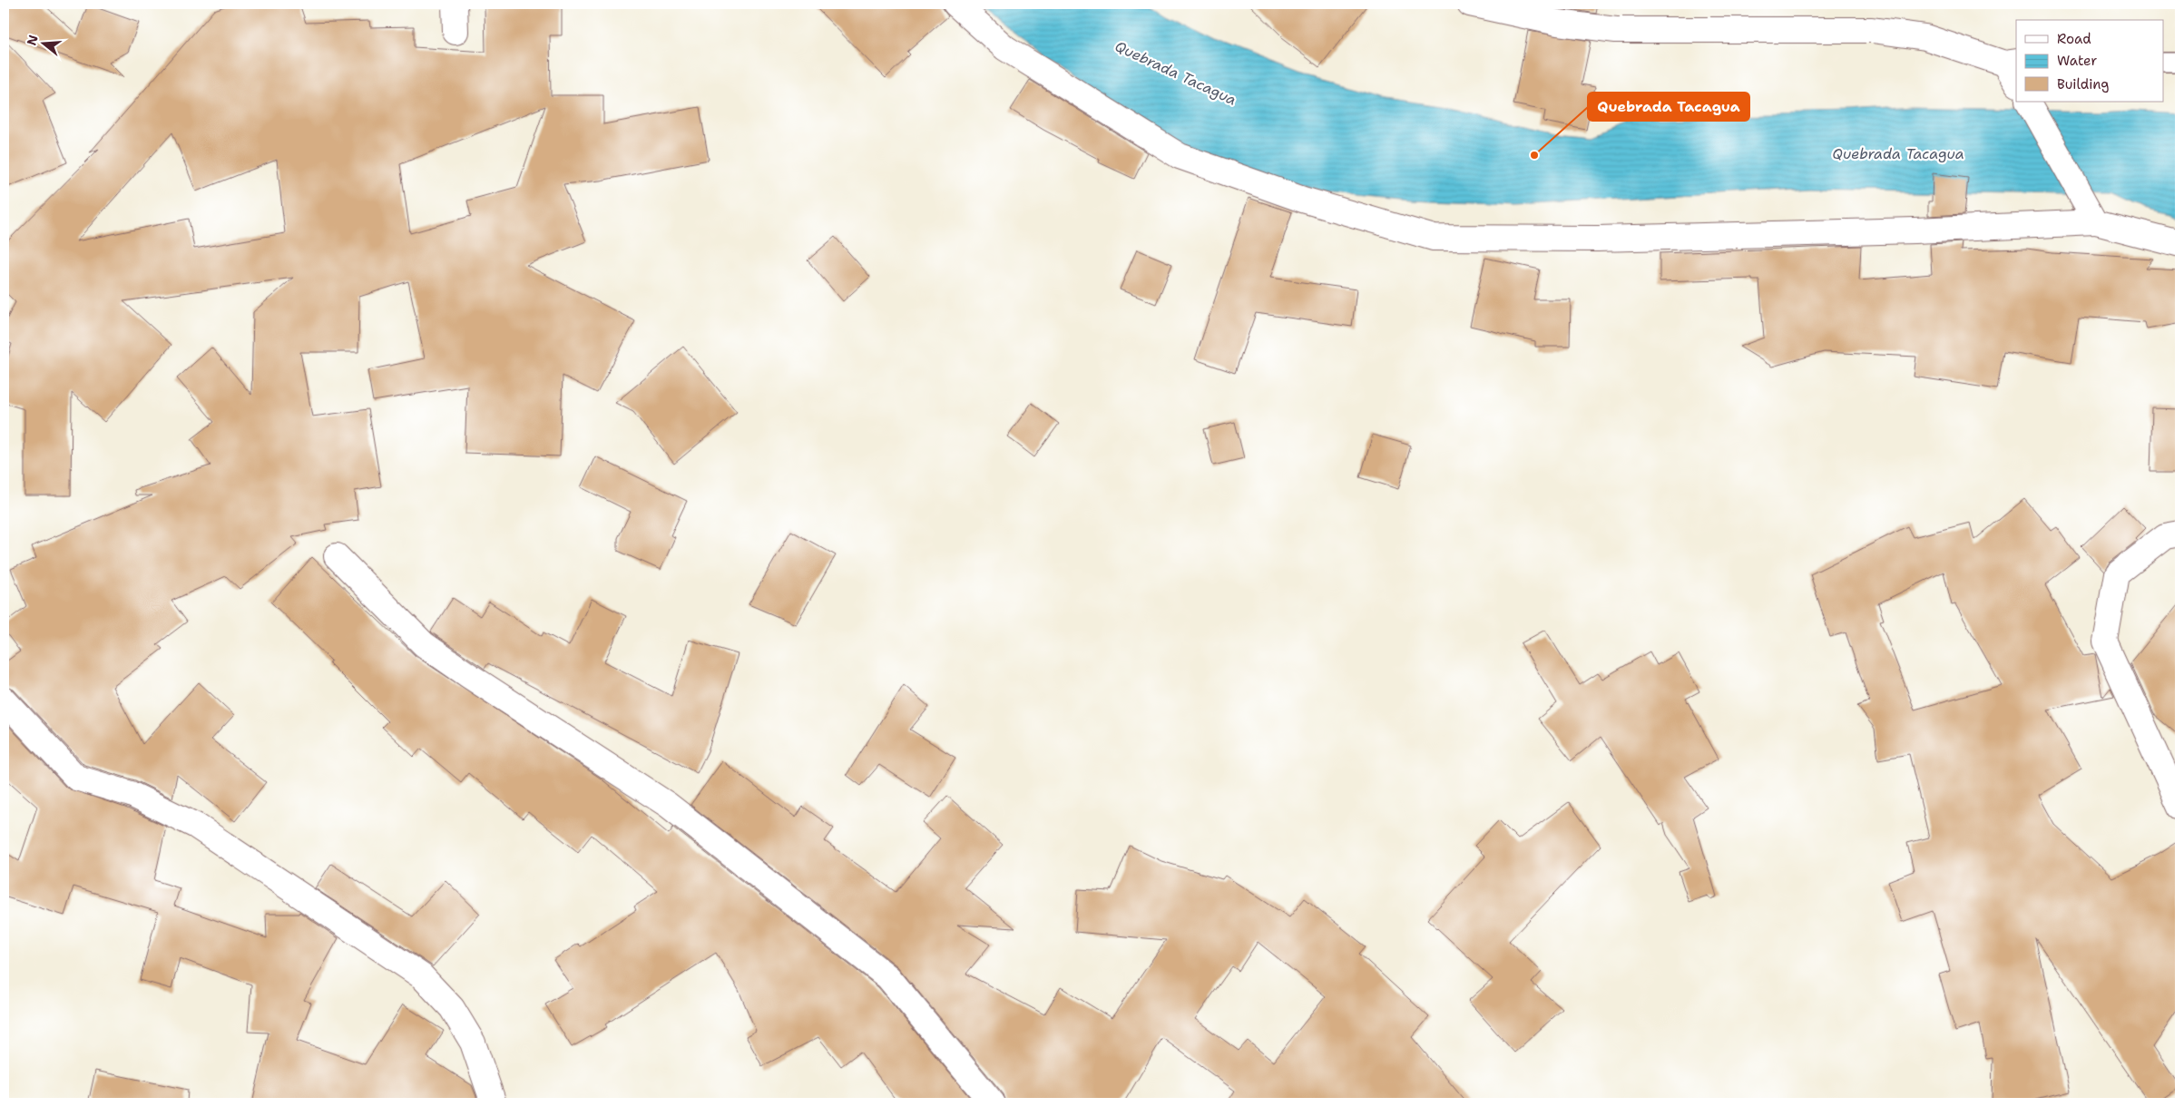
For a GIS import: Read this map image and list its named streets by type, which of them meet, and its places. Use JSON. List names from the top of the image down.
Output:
{
  "water": ["Quebrada Tacagua"],
  "places": ["Quebrada Tacagua"],
  "legend": ["Road", "Water", "Building"],
  "north": "left"
}
